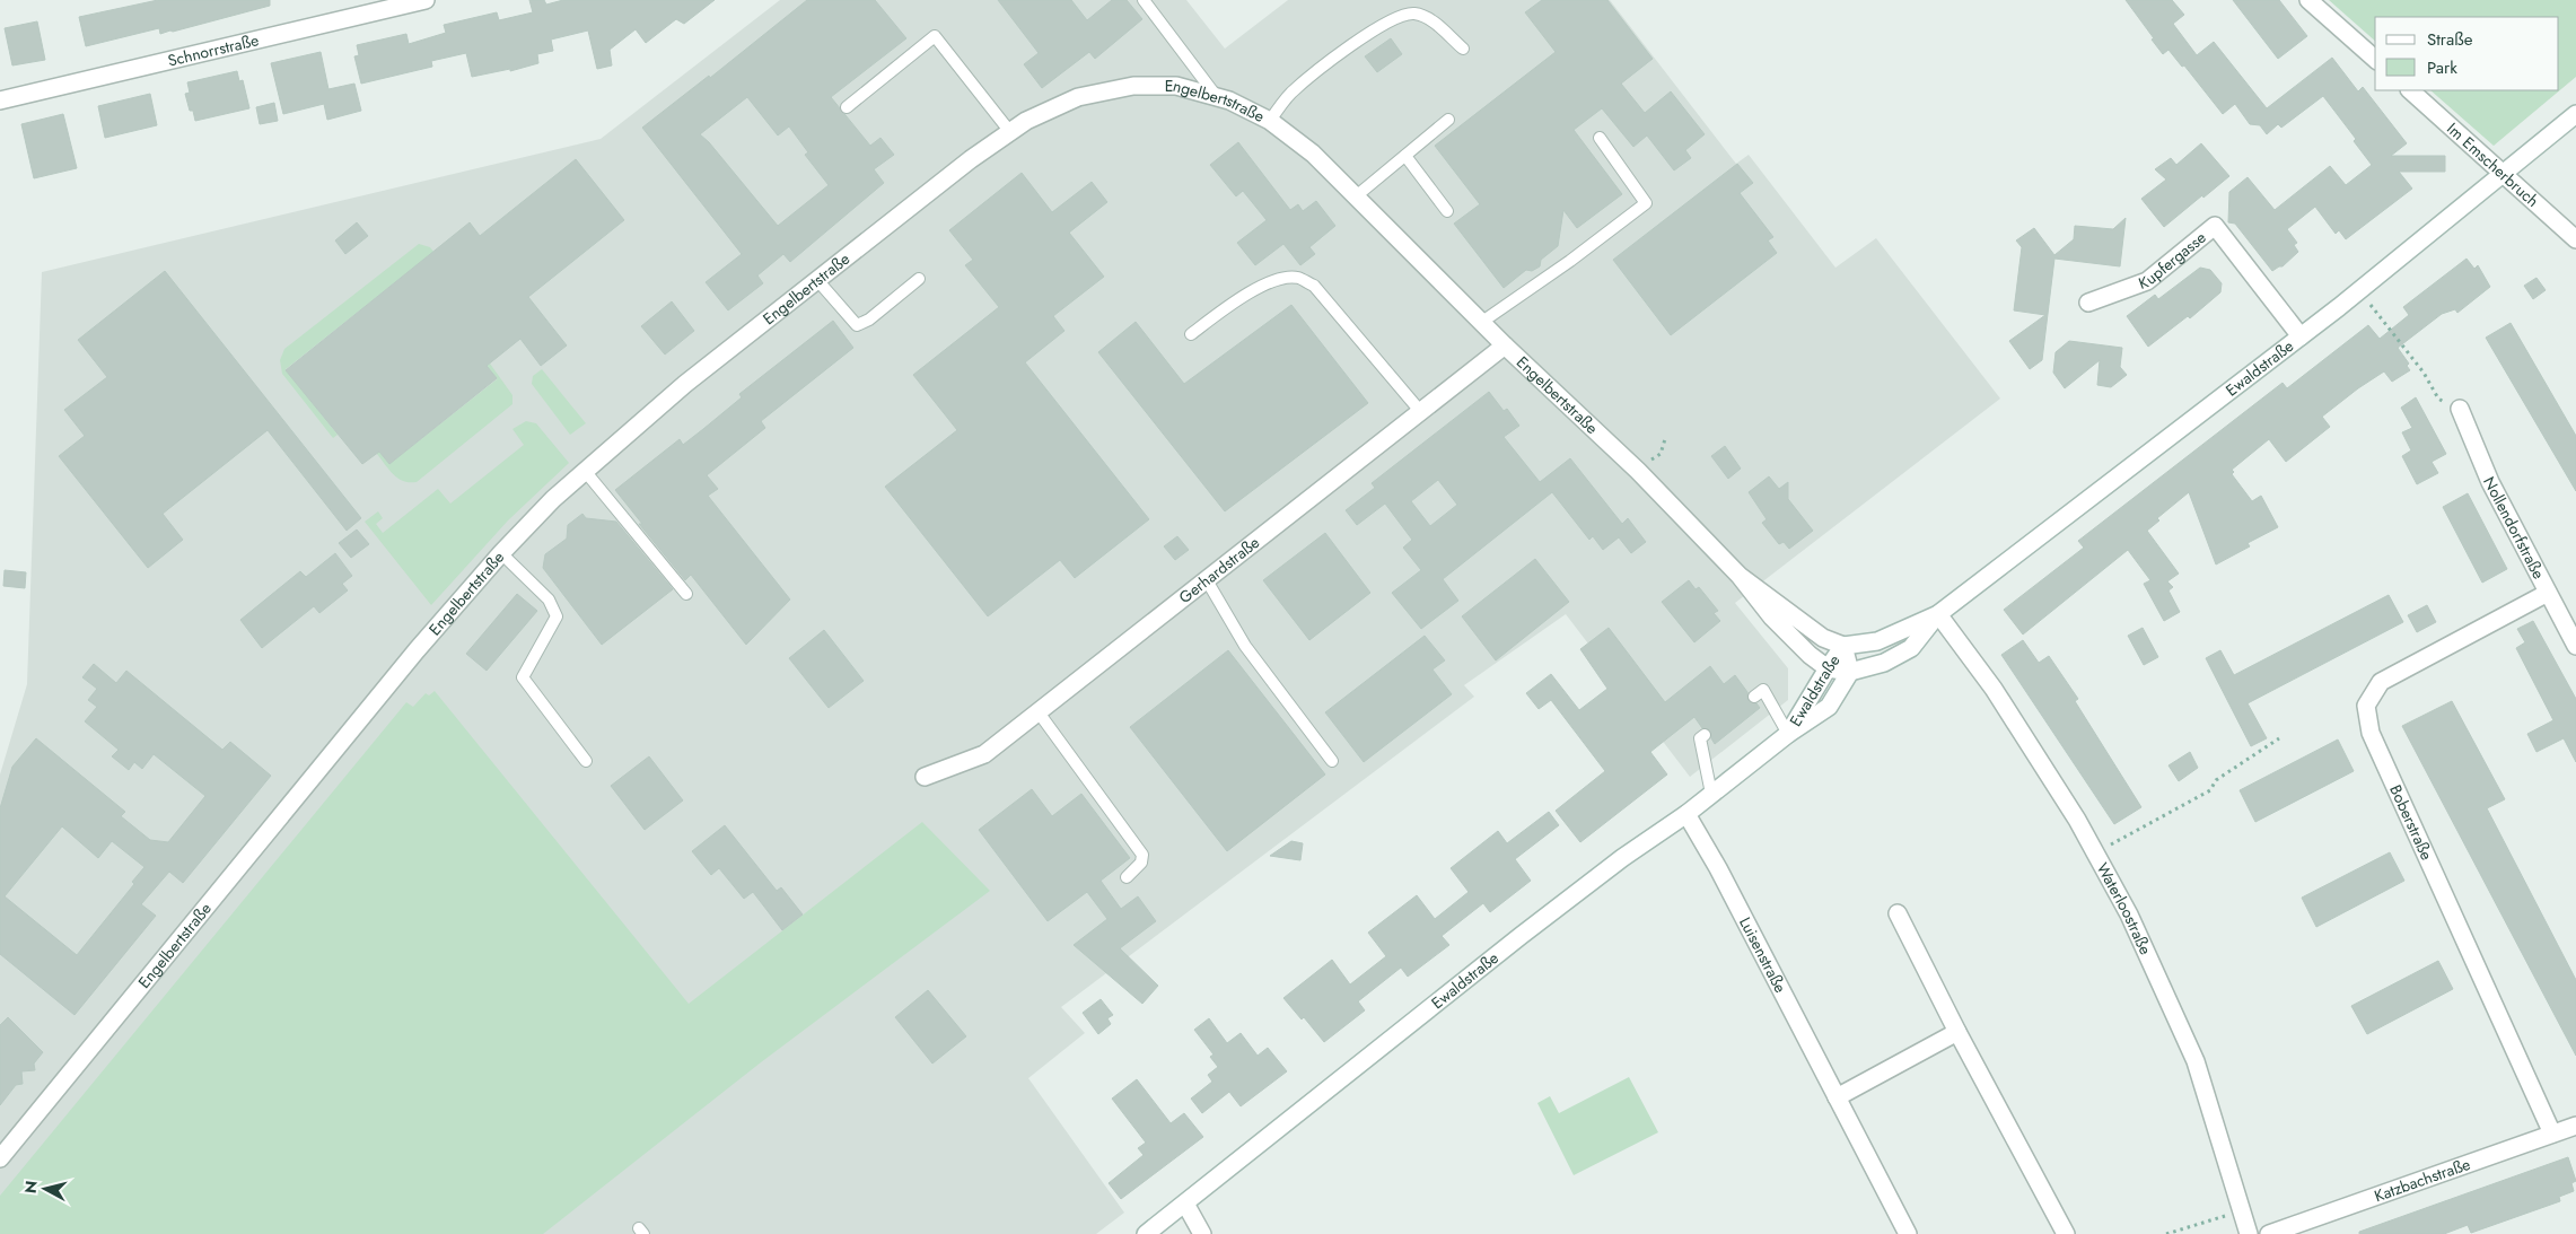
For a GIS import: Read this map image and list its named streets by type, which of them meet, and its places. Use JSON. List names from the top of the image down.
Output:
{
  "streets": {
    "street": [
      "Schnorrstraße",
      "Engelbertstraße",
      "Im Emscherbruch",
      "Kupfergasse",
      "Ewaldstraße",
      "Nollendorfstraße",
      "Gerhardstraße",
      "Boberstraße",
      "Waterloostraße",
      "Luisenstraße",
      "Katzbachstraße"
    ]
  },
  "crossings": [
    ["Engelbertstraße", "Ewaldstraße"],
    ["Engelbertstraße", "Gerhardstraße"],
    ["Im Emscherbruch", "Ewaldstraße"],
    ["Kupfergasse", "Ewaldstraße"],
    ["Ewaldstraße", "Waterloostraße"],
    ["Ewaldstraße", "Luisenstraße"],
    ["Nollendorfstraße", "Boberstraße"],
    ["Boberstraße", "Katzbachstraße"]
  ],
  "legend": ["Straße", "Park"],
  "north": "left"
}
